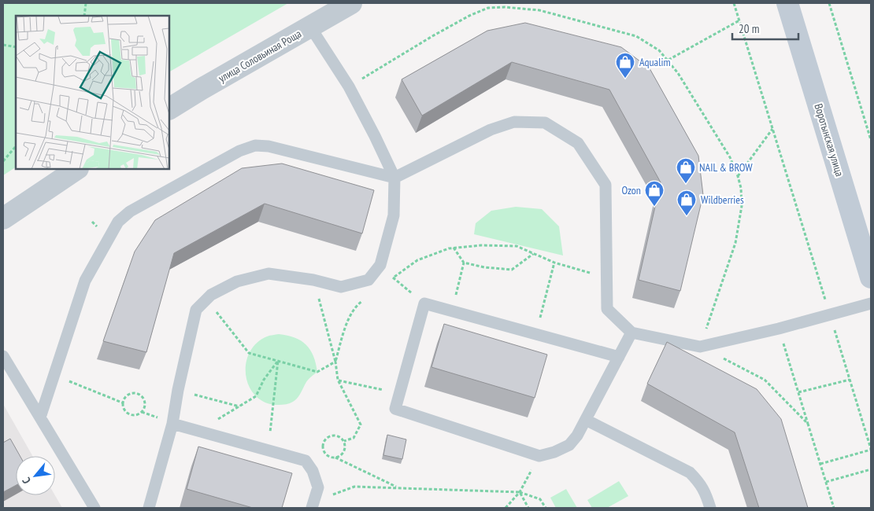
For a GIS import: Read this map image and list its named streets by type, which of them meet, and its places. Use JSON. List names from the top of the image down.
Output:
{
  "streets": {
    "street": ["улица Соловьиная Роща", "Воротынская улица"]
  },
  "places": {
    "shop": [
      "Aqualim",
      "NAIL & BROW",
      "Ozon",
      "Wildberries"
    ]
  },
  "scale_bar": "20 m",
  "north": "bottom left"
}
